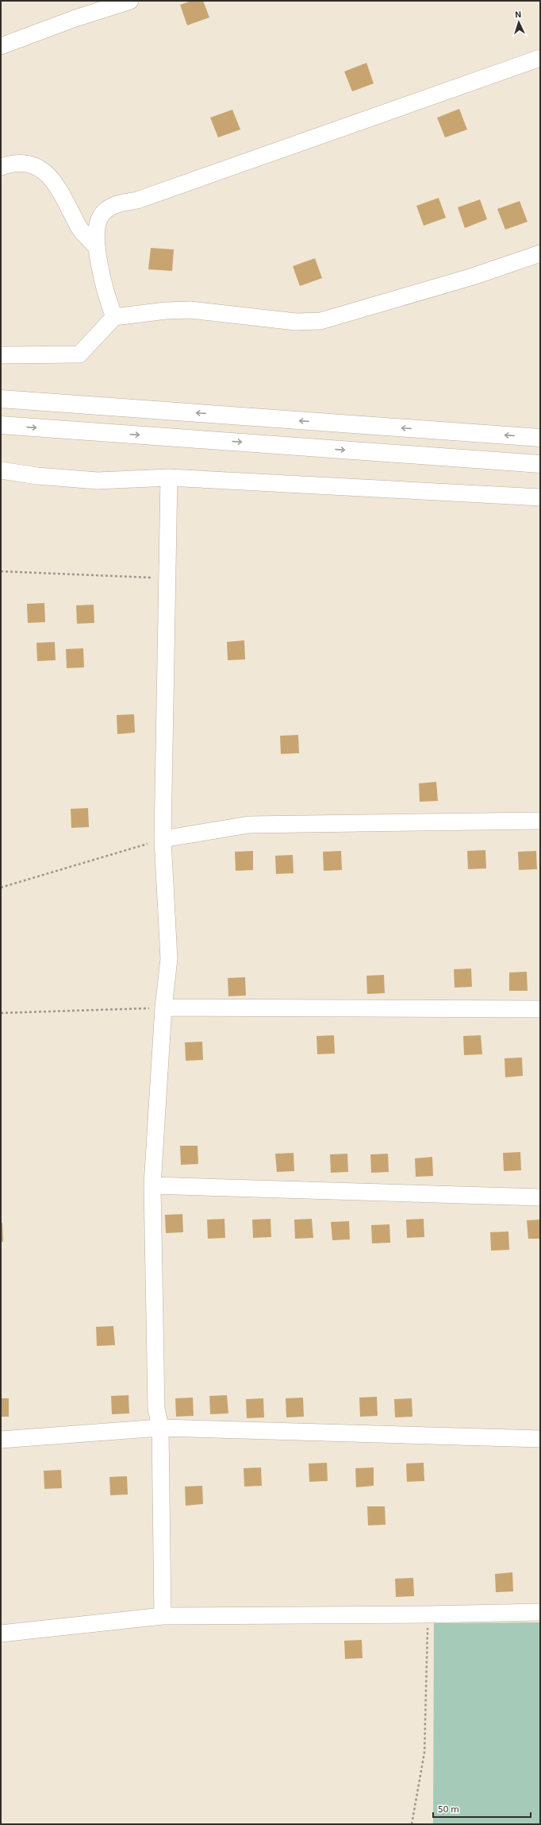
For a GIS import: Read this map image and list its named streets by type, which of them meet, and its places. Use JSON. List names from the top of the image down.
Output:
{
  "scale_bar": "50 m",
  "north": "top"
}
